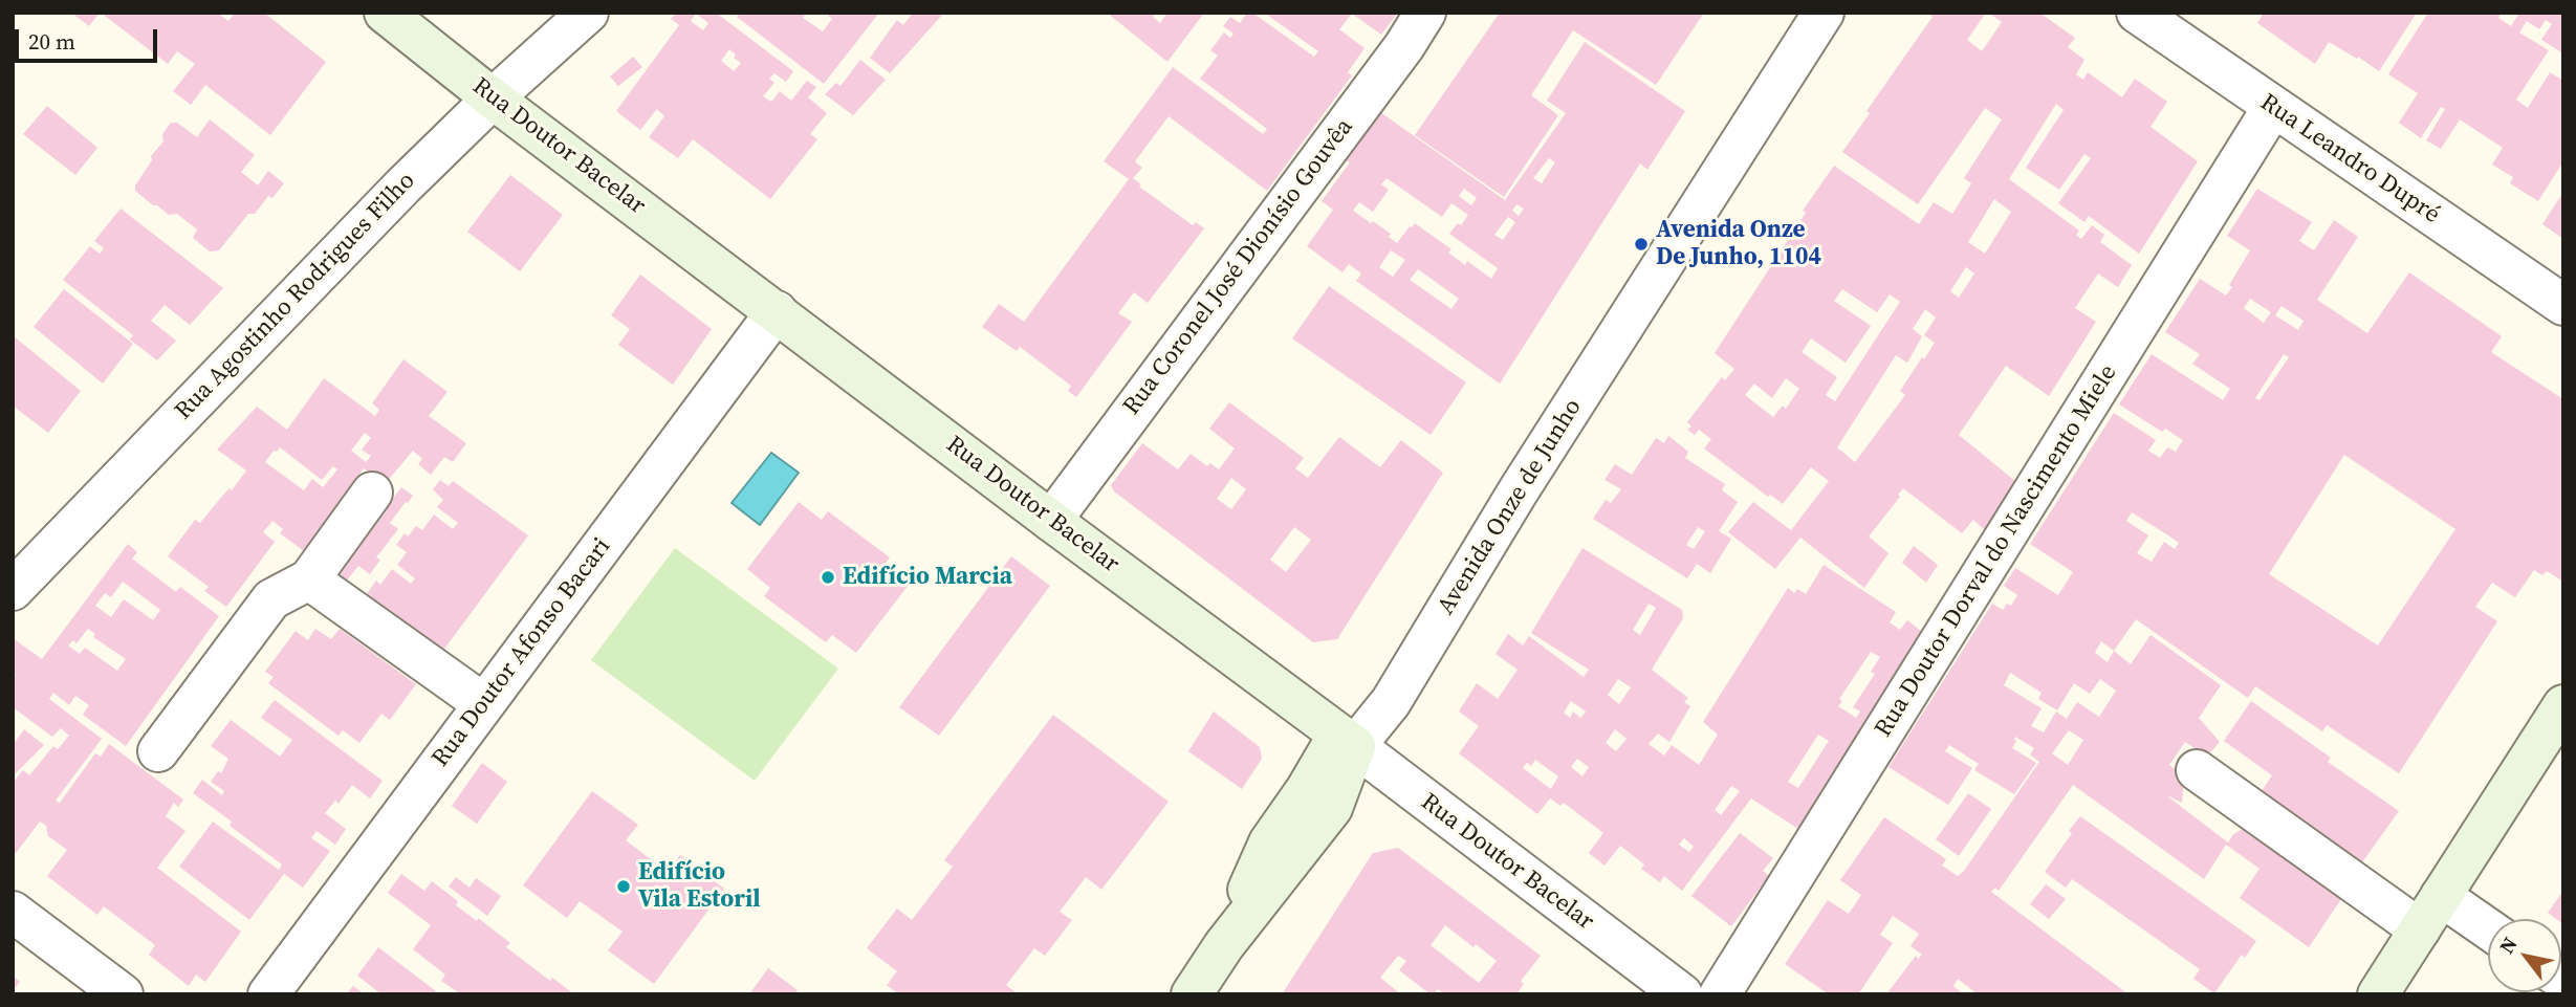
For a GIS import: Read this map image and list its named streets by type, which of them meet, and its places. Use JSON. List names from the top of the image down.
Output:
{
  "streets": {
    "street": [
      "Rua Doutor Bacelar",
      "Rua Leandro Dupré",
      "Rua Coronel José Dionísio Gouvêa",
      "Rua Agostinho Rodrigues Filho",
      "Avenida Onze de Junho",
      "Rua Doutor Dorval do Nascimento Miele",
      "Rua Doutor Afonso Bacari"
    ]
  },
  "crossings": [
    ["Rua Doutor Bacelar", "Rua Coronel José Dionísio Gouvêa"],
    ["Rua Doutor Bacelar", "Rua Agostinho Rodrigues Filho"],
    ["Rua Doutor Bacelar", "Avenida Onze de Junho"],
    ["Rua Doutor Bacelar", "Rua Doutor Afonso Bacari"],
    ["Rua Leandro Dupré", "Rua Doutor Dorval do Nascimento Miele"]
  ],
  "places": ["Avenida Onze De Junho, 1104", "Edifício Marcia", "Edifício Vila Estoril"],
  "scale_bar": "20 m",
  "north": "top left"
}
